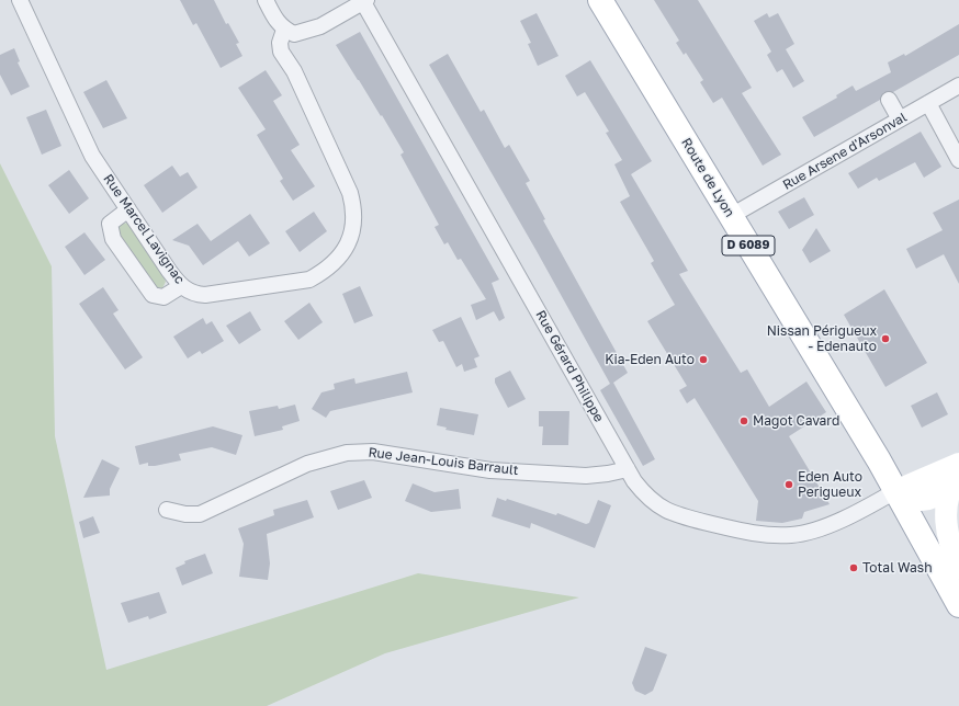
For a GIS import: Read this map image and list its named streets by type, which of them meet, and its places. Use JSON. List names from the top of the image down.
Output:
{
  "streets": {
    "main road": ["Route de Lyon", "D 6089"],
    "street": [
      "Rue Arsene d'Arsonval",
      "Rue Marcel Lavignac",
      "Rue Gérard Philippe",
      "Rue Jean-Louis Barrault"
    ]
  },
  "crossings": [
    ["Rue Arsene d'Arsonval", "Route de Lyon"],
    ["Route de Lyon", "D 6089"],
    ["Route de Lyon", "Rue Gérard Philippe"],
    ["D 6089", "Rue Gérard Philippe"],
    ["Rue Gérard Philippe", "Rue Jean-Louis Barrault"]
  ],
  "places": [
    "Nissan Périgueux - Edenauto",
    "Kia-Eden Auto",
    "Magot Cavard",
    "Eden Auto Perigueux",
    "Total Wash"
  ]
}
